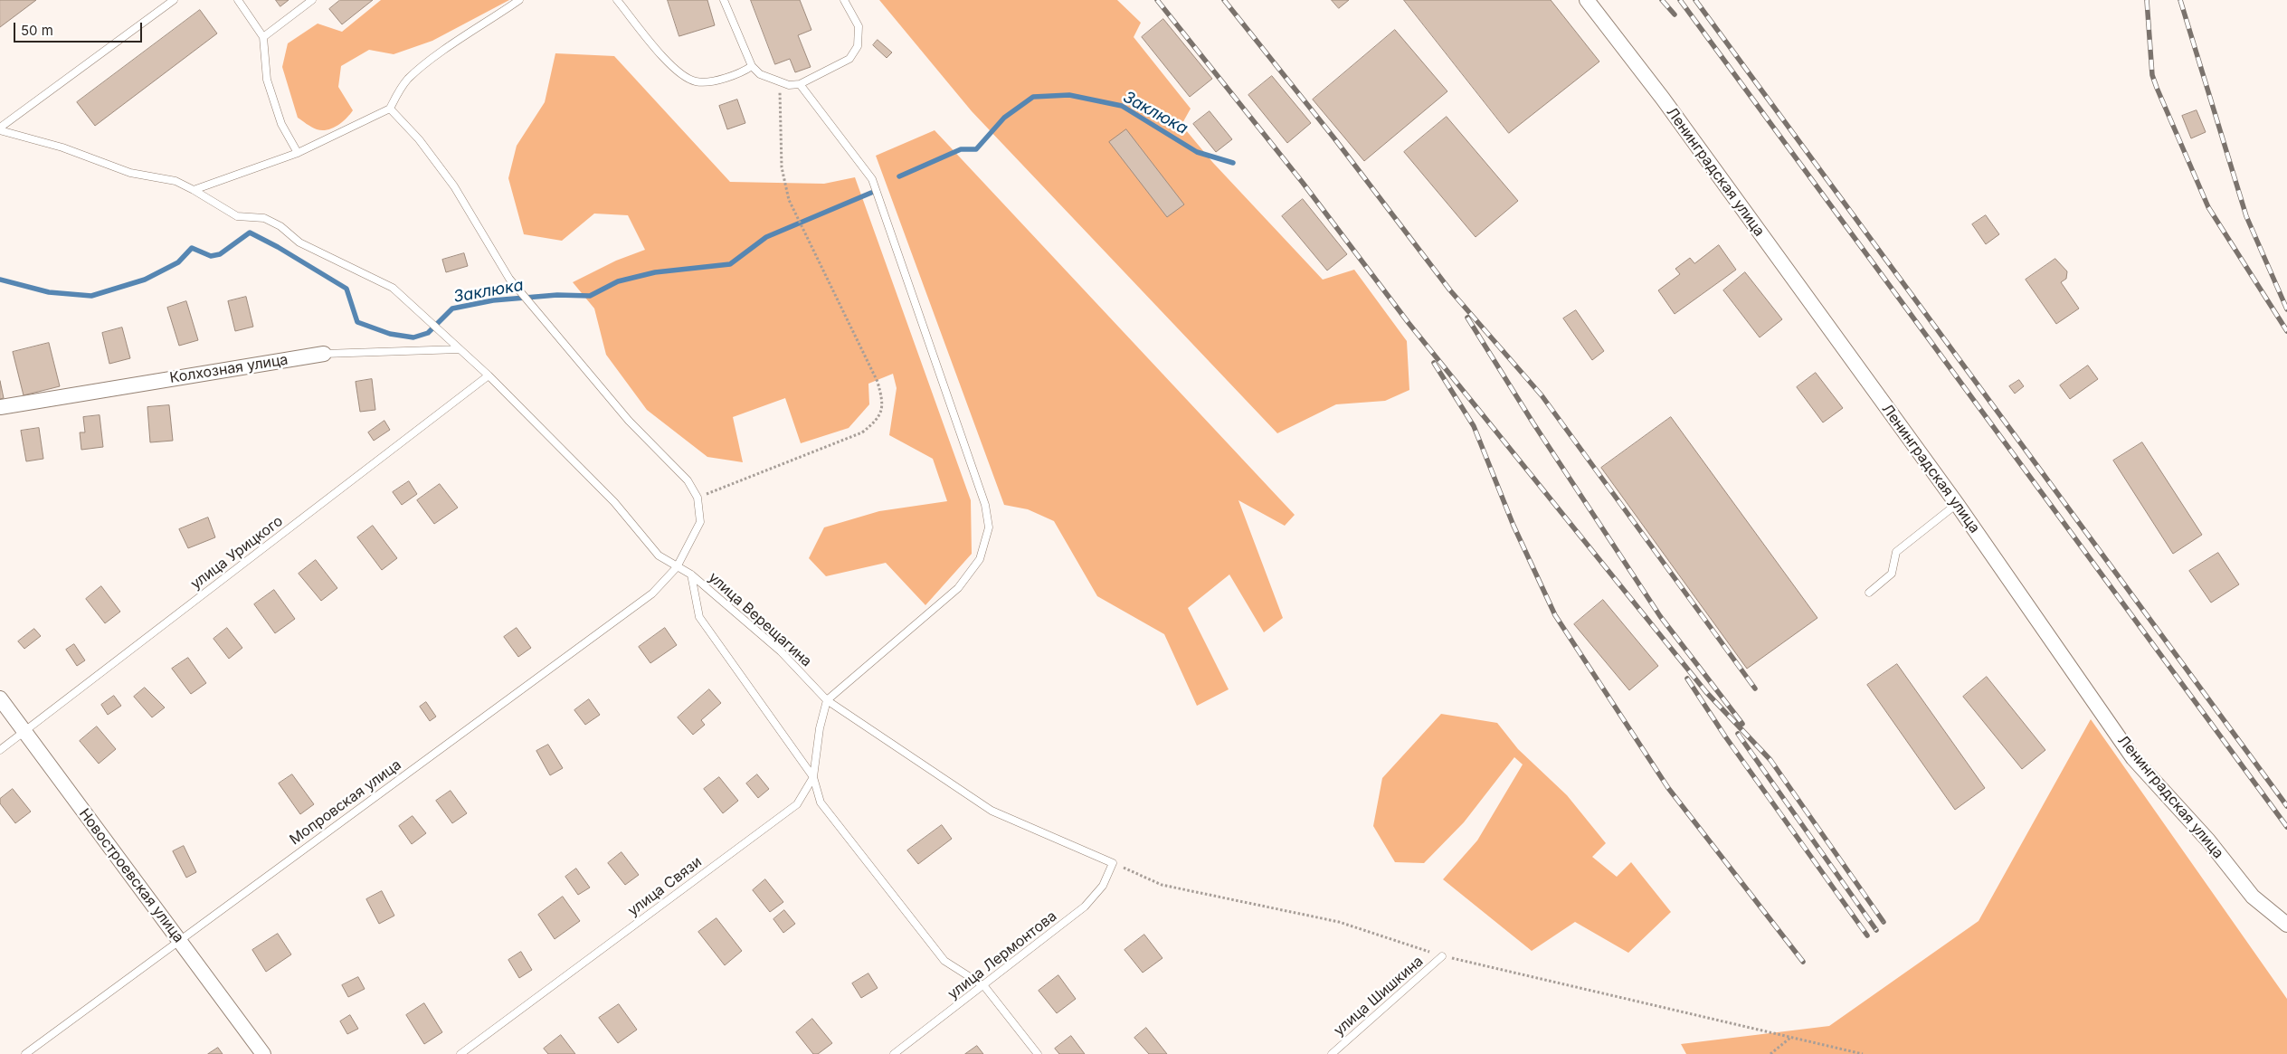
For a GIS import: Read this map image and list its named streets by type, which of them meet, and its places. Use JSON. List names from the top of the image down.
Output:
{
  "streets": {
    "street": ["Ленинградская улица", "Колхозная улица", "Новостроевская улица"],
    "lane": [
      "улица Урицкого",
      "улица Верещагина",
      "Мопровская улица",
      "улица Связи",
      "улица Лермонтова",
      "улица Шишкина"
    ]
  },
  "crossings": [
    ["Колхозная улица", "улица Верещагина"],
    ["улица Урицкого", "улица Верещагина"],
    ["улица Урицкого", "Новостроевская улица"],
    ["улица Верещагина", "Мопровская улица"],
    ["улица Верещагина", "улица Связи"],
    ["улица Верещагина", "улица Лермонтова"],
    ["Мопровская улица", "Новостроевская улица"]
  ],
  "water": ["Заклюка"],
  "scale_bar": "50 m"
}
